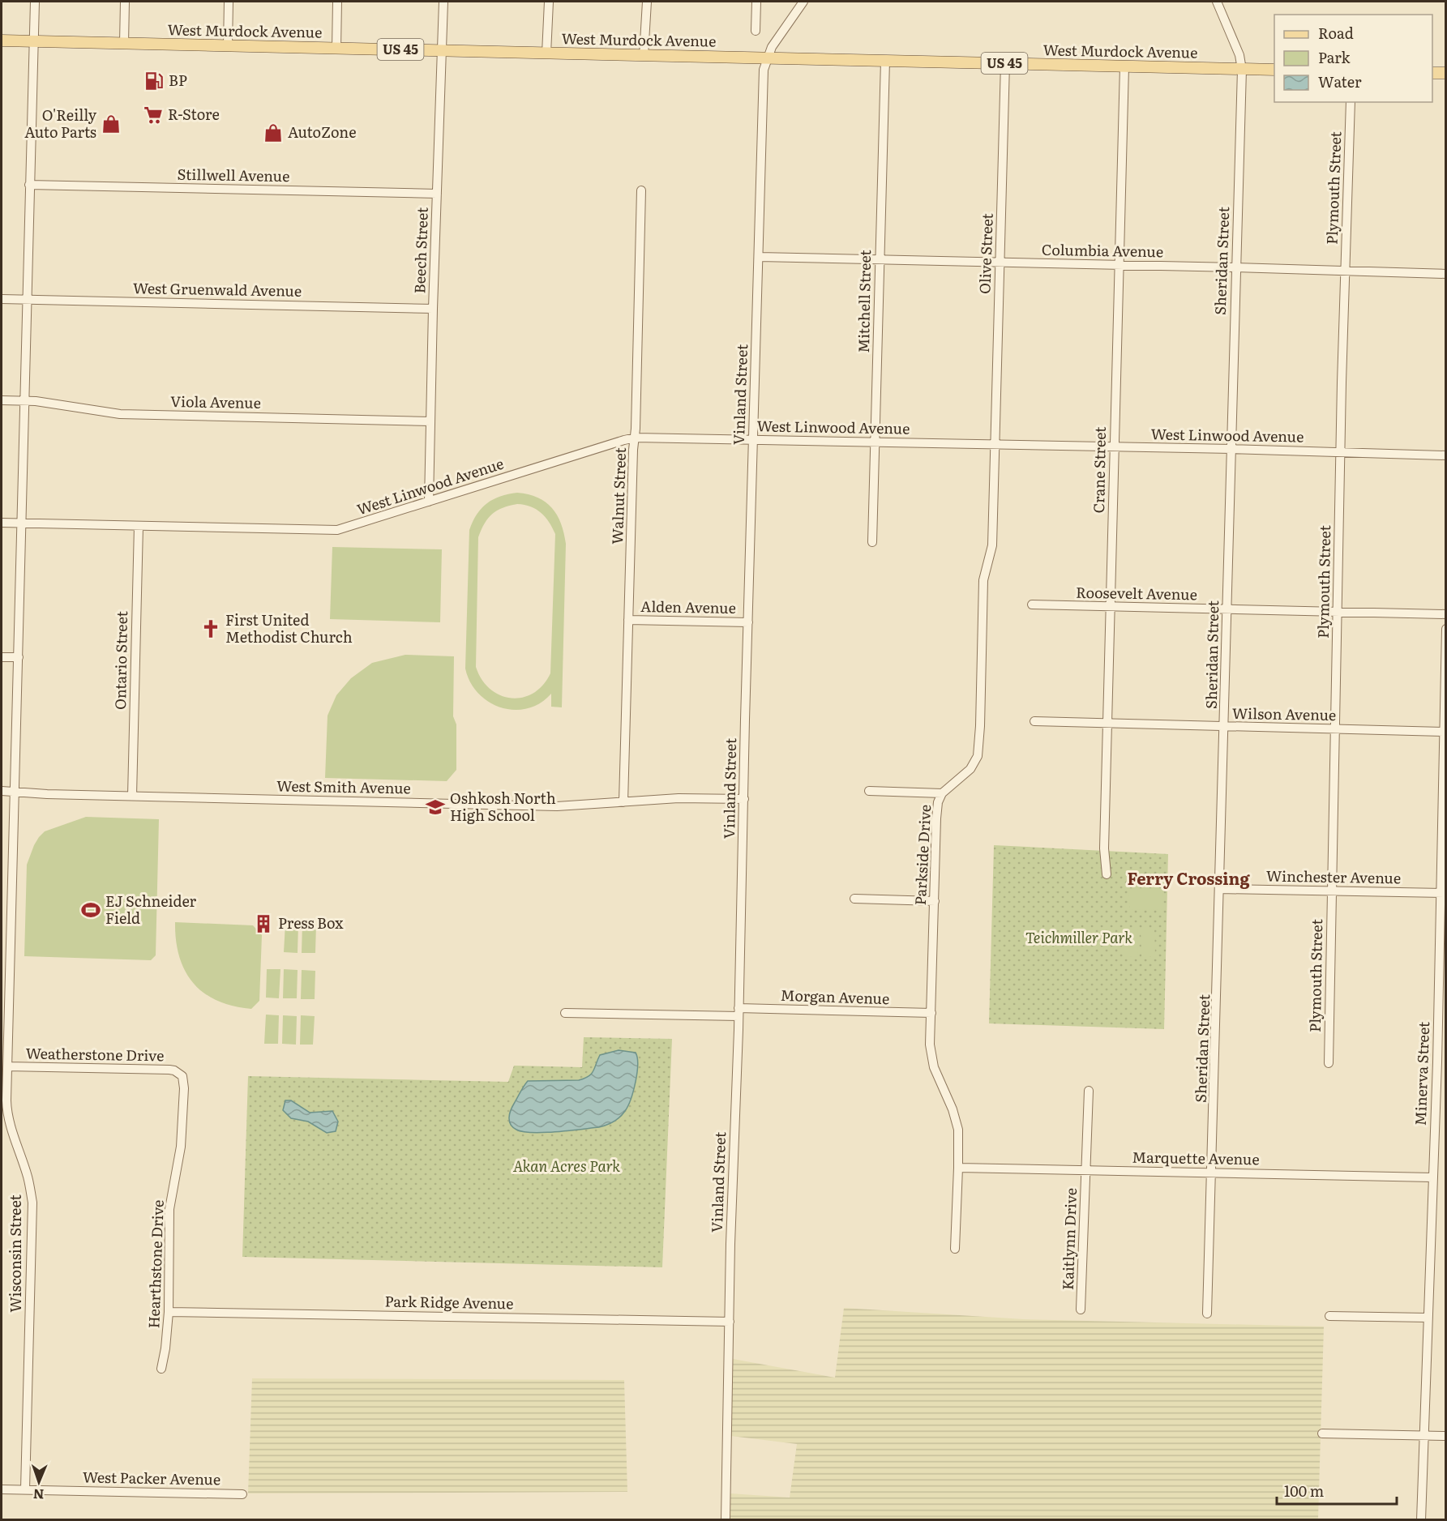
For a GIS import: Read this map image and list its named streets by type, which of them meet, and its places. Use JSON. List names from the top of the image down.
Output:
{
  "streets": {
    "main road": ["West Murdock Avenue", "US 45"],
    "street": [
      "Stillwell Avenue",
      "Plymouth Street",
      "Beech Street",
      "Columbia Avenue",
      "Olive Street",
      "Sheridan Street",
      "West Gruenwald Avenue",
      "Mitchell Street",
      "Vinland Street",
      "Viola Avenue",
      "West Linwood Avenue",
      "Crane Street",
      "Walnut Street",
      "Roosevelt Avenue",
      "Alden Avenue",
      "Ontario Street",
      "Wilson Avenue",
      "West Smith Avenue",
      "Parkside Drive",
      "Winchester Avenue",
      "Morgan Avenue",
      "Weatherstone Drive",
      "Minerva Street",
      "Marquette Avenue",
      "Kaitlynn Drive",
      "Wisconsin Street",
      "Hearthstone Drive",
      "Park Ridge Avenue",
      "West Packer Avenue"
    ]
  },
  "crossings": [
    ["West Murdock Avenue", "Beech Street"],
    ["West Murdock Avenue", "Olive Street"],
    ["West Murdock Avenue", "Sheridan Street"],
    ["West Murdock Avenue", "Mitchell Street"],
    ["West Murdock Avenue", "Vinland Street"],
    ["West Murdock Avenue", "Crane Street"],
    ["West Murdock Avenue", "Wisconsin Street"],
    ["Stillwell Avenue", "Beech Street"],
    ["Stillwell Avenue", "Wisconsin Street"],
    ["Plymouth Street", "Columbia Avenue"],
    ["Plymouth Street", "West Linwood Avenue"],
    ["Plymouth Street", "Roosevelt Avenue"],
    ["Plymouth Street", "Wilson Avenue"],
    ["Plymouth Street", "Winchester Avenue"],
    ["Beech Street", "West Gruenwald Avenue"],
    ["Beech Street", "Viola Avenue"],
    ["Beech Street", "West Linwood Avenue"],
    ["Columbia Avenue", "Olive Street"],
    ["Columbia Avenue", "Sheridan Street"],
    ["Columbia Avenue", "Mitchell Street"],
    ["Columbia Avenue", "Vinland Street"],
    ["Columbia Avenue", "Crane Street"],
    ["Olive Street", "West Linwood Avenue"],
    ["Olive Street", "Parkside Drive"],
    ["Sheridan Street", "West Linwood Avenue"],
    ["Sheridan Street", "Roosevelt Avenue"],
    ["Sheridan Street", "Wilson Avenue"],
    ["Sheridan Street", "Winchester Avenue"],
    ["Sheridan Street", "Marquette Avenue"],
    ["West Gruenwald Avenue", "Wisconsin Street"],
    ["Mitchell Street", "West Linwood Avenue"],
    ["Vinland Street", "West Linwood Avenue"],
    ["Vinland Street", "Alden Avenue"],
    ["Vinland Street", "West Smith Avenue"],
    ["Vinland Street", "Morgan Avenue"],
    ["Vinland Street", "Park Ridge Avenue"],
    ["Viola Avenue", "Wisconsin Street"],
    ["West Linwood Avenue", "Crane Street"],
    ["West Linwood Avenue", "Walnut Street"],
    ["West Linwood Avenue", "Ontario Street"],
    ["West Linwood Avenue", "Parkside Drive"],
    ["West Linwood Avenue", "Wisconsin Street"],
    ["Crane Street", "Roosevelt Avenue"],
    ["Crane Street", "Wilson Avenue"],
    ["Walnut Street", "Alden Avenue"],
    ["Walnut Street", "West Smith Avenue"],
    ["Ontario Street", "West Smith Avenue"],
    ["Wilson Avenue", "Minerva Street"],
    ["West Smith Avenue", "Wisconsin Street"],
    ["Parkside Drive", "Morgan Avenue"],
    ["Parkside Drive", "Marquette Avenue"],
    ["Winchester Avenue", "Minerva Street"],
    ["Weatherstone Drive", "Wisconsin Street"],
    ["Weatherstone Drive", "Hearthstone Drive"],
    ["Minerva Street", "Marquette Avenue"],
    ["Marquette Avenue", "Kaitlynn Drive"],
    ["Wisconsin Street", "West Packer Avenue"],
    ["Hearthstone Drive", "Park Ridge Avenue"]
  ],
  "districts": ["Ferry Crossing"],
  "parks": ["Teichmiller Park", "Akan Acres Park"],
  "places": {
    "fuel station": ["BP"],
    "supermarket": ["R-Store"],
    "shop": ["O'Reilly Auto Parts", "AutoZone"],
    "church": ["First United Methodist Church"],
    "school or university": ["Oshkosh North High School"],
    "sports": ["EJ Schneider Field"],
    "building": ["Press Box"]
  },
  "legend": ["Road", "Park", "Water"],
  "scale_bar": "100 m",
  "north": "bottom"
}
